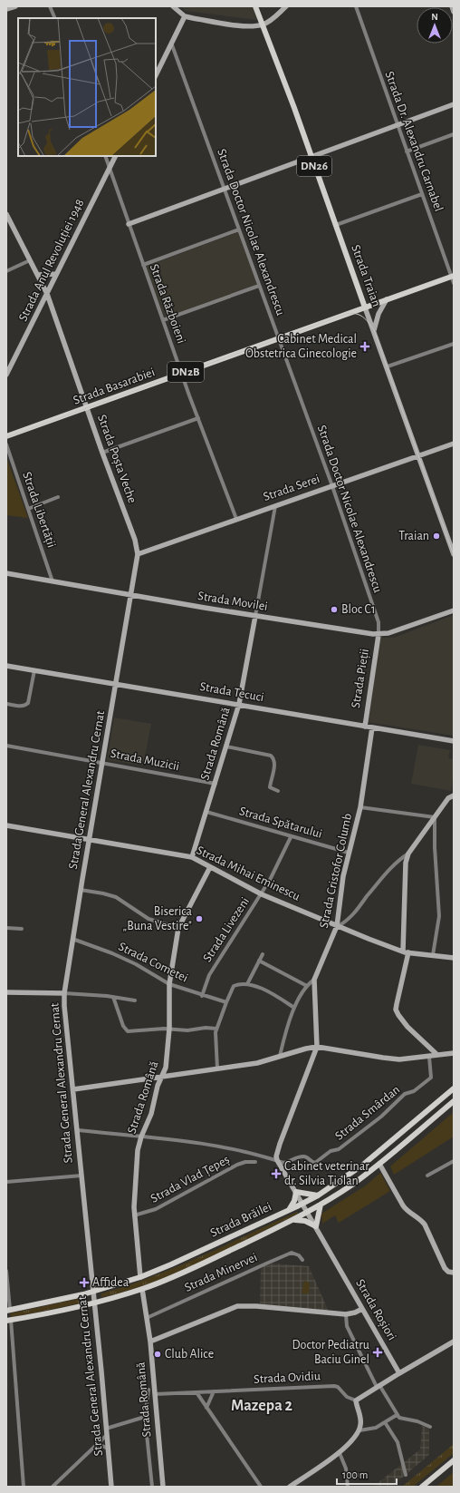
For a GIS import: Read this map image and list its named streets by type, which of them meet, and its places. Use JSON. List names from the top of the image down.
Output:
{
  "streets": {
    "main road": [
      "DN26",
      "Strada Traian",
      "DN2B",
      "Strada Basarabiei",
      "Strada Brăilei"
    ],
    "street": [
      "Strada Dr. Alexandru Carnabel",
      "Strada Doctor Nicolae Alexandrescu",
      "Strada Anul Revoluției 1948",
      "Strada Războieni",
      "Strada Poșta Veche",
      "Strada Serei",
      "Strada Libertății",
      "Strada Movilei",
      "Strada Pieții",
      "Strada Tecuci",
      "Strada Română",
      "Strada Muzicii",
      "Strada General Alexandru Cernat",
      "Strada Spătarului",
      "Strada Cristofor Columb",
      "Strada Mihai Eminescu",
      "Strada Livezeni",
      "Strada Cometei",
      "Strada Smârdan",
      "Strada Vlad Țepeș",
      "Strada Minervei",
      "Strada Roșiori",
      "Strada Ovidiu"
    ]
  },
  "crossings": [
    ["Strada Dr. Alexandru Carnabel", "Strada Basarabiei"],
    ["Strada Doctor Nicolae Alexandrescu", "Strada Basarabiei"],
    ["Strada Doctor Nicolae Alexandrescu", "Strada Serei"],
    ["Strada Doctor Nicolae Alexandrescu", "Strada Movilei"],
    ["Strada Doctor Nicolae Alexandrescu", "Strada Pieții"],
    ["Strada Anul Revoluției 1948", "Strada Războieni"],
    ["Strada Anul Revoluției 1948", "Strada Poșta Veche"],
    ["Strada Traian", "Strada Basarabiei"],
    ["Strada Traian", "Strada Serei"],
    ["Strada Războieni", "Strada Basarabiei"],
    ["Strada Războieni", "Strada Serei"],
    ["Strada Basarabiei", "Strada Poșta Veche"],
    ["Strada Poșta Veche", "Strada Serei"],
    ["Strada Poșta Veche", "Strada Movilei"],
    ["Strada Poșta Veche", "Strada General Alexandru Cernat"],
    ["Strada Serei", "Strada Română"],
    ["Strada Libertății", "Strada Movilei"],
    ["Strada Movilei", "Strada Pieții"],
    ["Strada Movilei", "Strada Română"],
    ["Strada Movilei", "Strada General Alexandru Cernat"],
    ["Strada Pieții", "Strada Tecuci"],
    ["Strada Tecuci", "Strada Română"],
    ["Strada Tecuci", "Strada General Alexandru Cernat"],
    ["Strada Tecuci", "Strada Cristofor Columb"],
    ["Strada Română", "Strada Muzicii"],
    ["Strada Română", "Strada Spătarului"],
    ["Strada Română", "Strada Mihai Eminescu"],
    ["Strada Română", "Strada Cometei"],
    ["Strada Română", "Strada Smârdan"],
    ["Strada Română", "Strada Vlad Țepeș"],
    ["Strada Română", "Strada Brăilei"],
    ["Strada Română", "Strada Minervei"],
    ["Strada Română", "Strada Ovidiu"],
    ["Strada Muzicii", "Strada General Alexandru Cernat"],
    ["Strada General Alexandru Cernat", "Strada Mihai Eminescu"],
    ["Strada General Alexandru Cernat", "Strada Cometei"],
    ["Strada General Alexandru Cernat", "Strada Smârdan"],
    ["Strada General Alexandru Cernat", "Strada Brăilei"],
    ["Strada Spătarului", "Strada Cristofor Columb"],
    ["Strada Spătarului", "Strada Livezeni"],
    ["Strada Cristofor Columb", "Strada Mihai Eminescu"],
    ["Strada Cristofor Columb", "Strada Smârdan"],
    ["Strada Mihai Eminescu", "Strada Livezeni"],
    ["Strada Livezeni", "Strada Cometei"],
    ["Strada Brăilei", "Strada Roșiori"]
  ],
  "districts": ["Mazepa 2"],
  "places": {
    "health": [
      "Cabinet Medical Obstetrica Ginecologie",
      "Cabinet veterinar dr. Silvia Tiolan",
      "Affidea",
      "Doctor Pediatru Baciu Ginel"
    ],
    "other": [
      "Traian",
      "Bloc C1",
      "Biserica „Buna Vestire\"",
      "Club Alice"
    ]
  },
  "scale_bar": "100 m",
  "north": "top"
}
